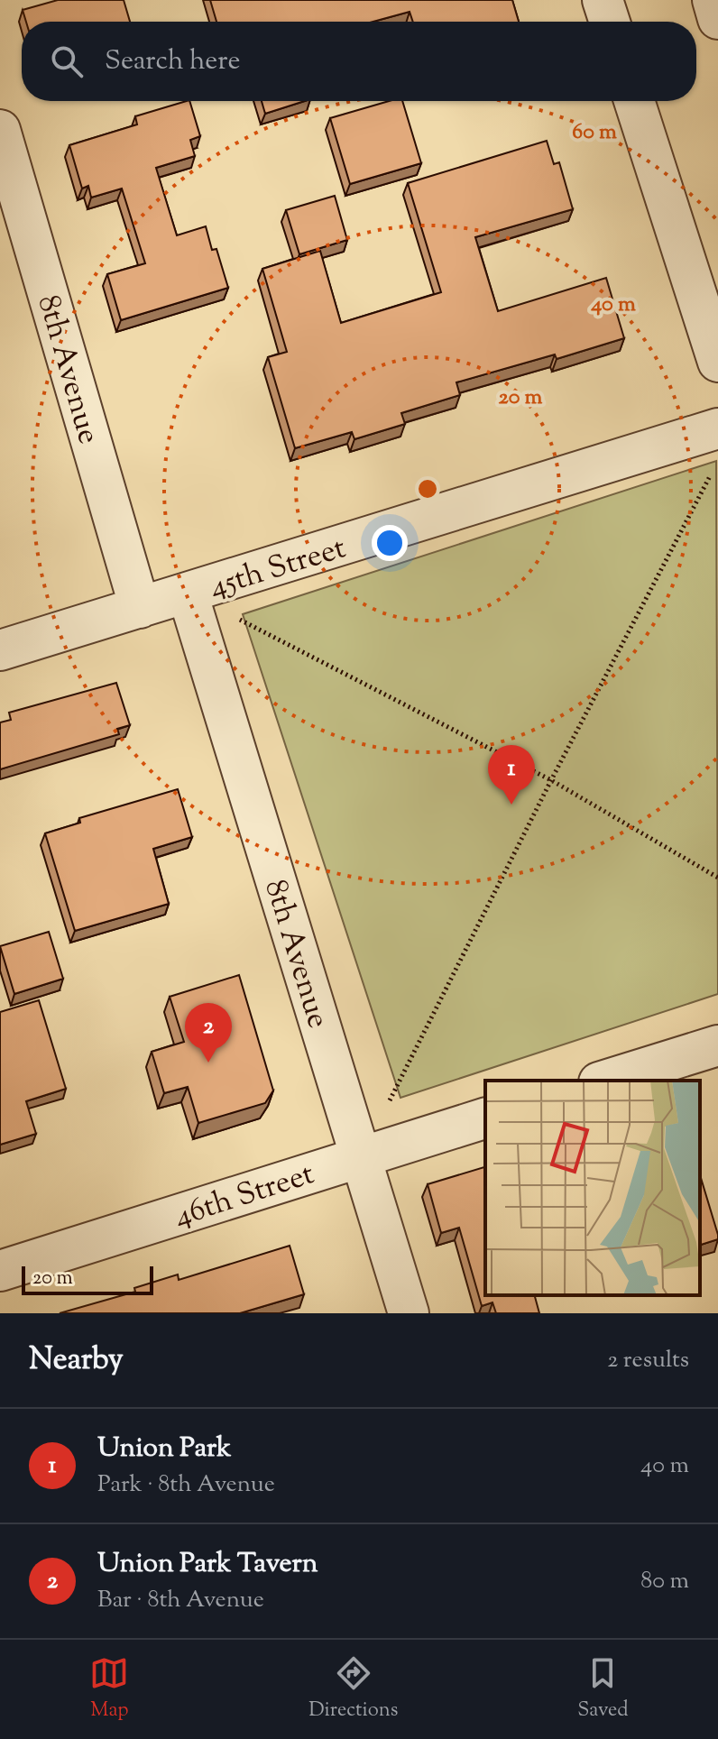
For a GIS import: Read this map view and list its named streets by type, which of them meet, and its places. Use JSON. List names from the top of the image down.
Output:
{
  "streets": {
    "street": ["8th Avenue", "45th Street", "46th Street"]
  },
  "crossings": [
    ["8th Avenue", "45th Street"],
    ["8th Avenue", "46th Street"]
  ],
  "scale_bar": "20 m",
  "page": {
    "search": "Search here",
    "pins": ["1", "2"],
    "scale": "20 m",
    "heading": ["Nearby", "2 results"],
    "list": [
      {
        "mark": "1",
        "name": "Union Park",
        "note": "Park · 8th Avenue",
        "value": "40 m"
      },
      {
        "mark": "2",
        "name": "Union Park Tavern",
        "note": "Bar · 8th Avenue",
        "value": "80 m"
      }
    ],
    "nav": ["Map", "Directions", "Saved"]
  },
  "rings": ["60 m", "40 m", "20 m"]
}
